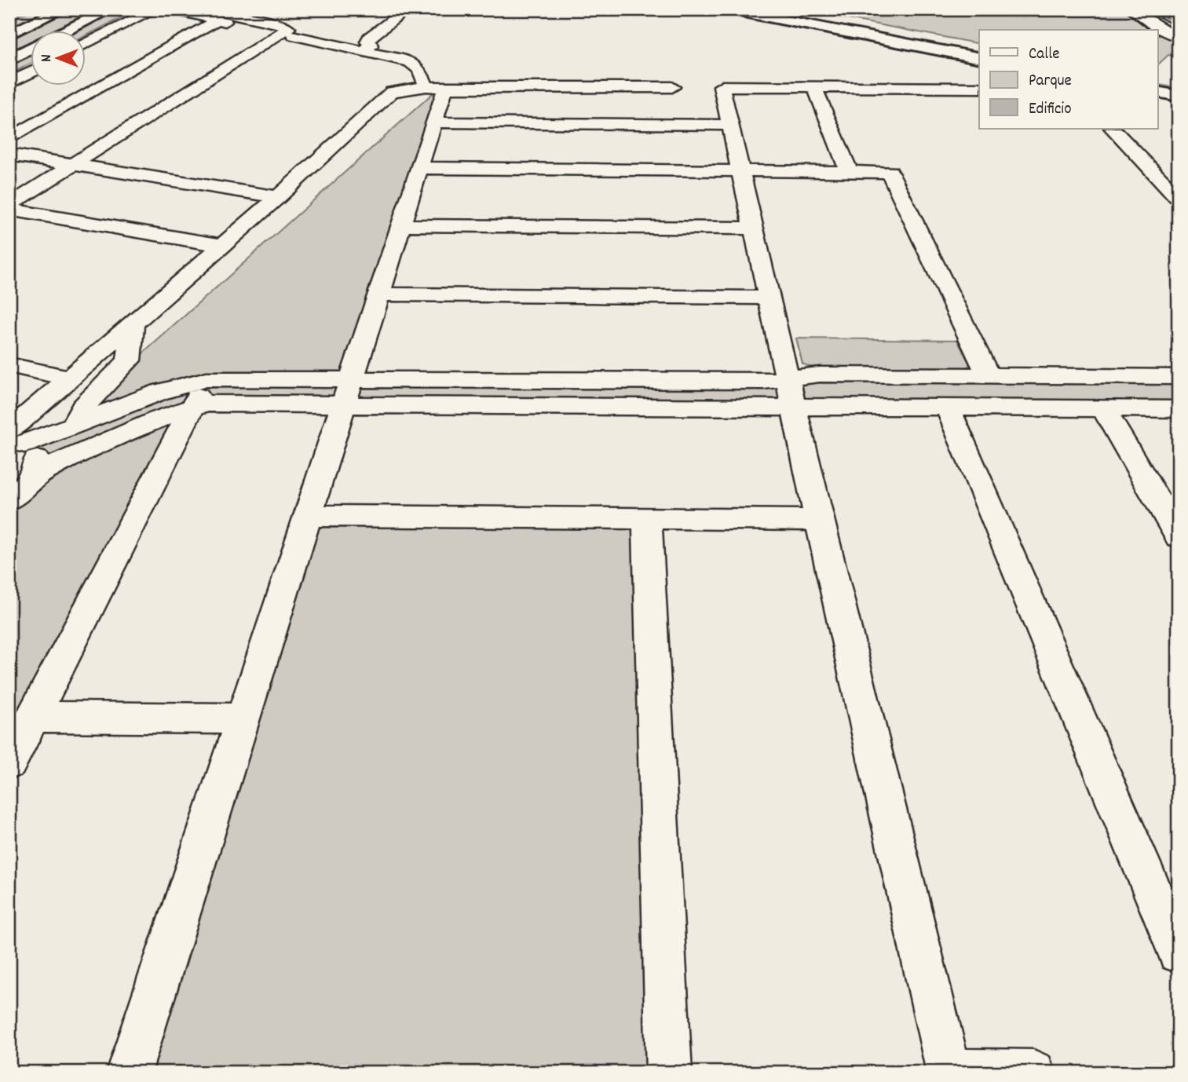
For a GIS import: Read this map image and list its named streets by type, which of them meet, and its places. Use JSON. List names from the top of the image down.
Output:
{
  "legend": ["Calle", "Parque", "Edificio"],
  "north": "left"
}
